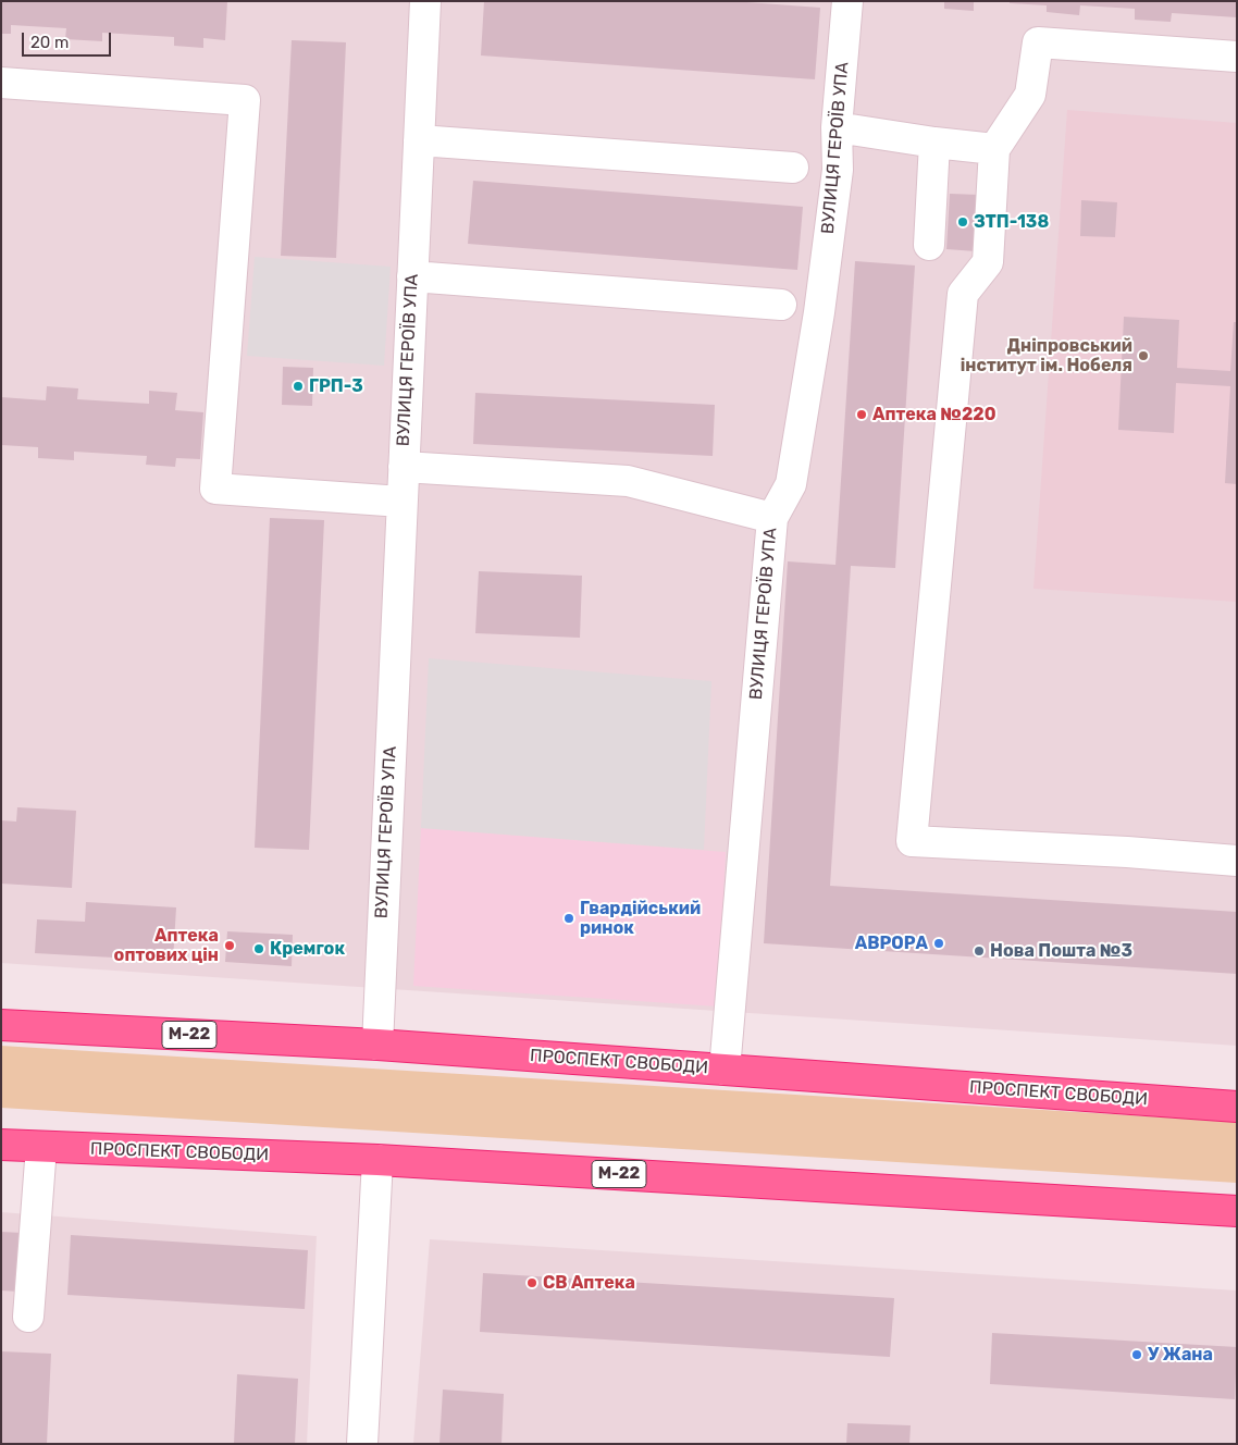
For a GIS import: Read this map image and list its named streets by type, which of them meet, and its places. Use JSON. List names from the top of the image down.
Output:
{
  "streets": {
    "highway": ["М-22", "ПРОСПЕКТ СВОБОДИ"],
    "street": ["ВУЛИЦЯ ГЕРОЇВ УПА"]
  },
  "crossings": [
    ["ВУЛИЦЯ ГЕРОЇВ УПА", "ПРОСПЕКТ СВОБОДИ"]
  ],
  "places": [
    "ЗТП-138",
    "Дніпровський інститут ім. Нобеля",
    "ГРП-3",
    "Аптека №220",
    "Гвардійський ринок",
    "АВРОРА",
    "Аптека оптових цін",
    "Кремгок",
    "Нова Пошта №3",
    "СВ Аптека",
    "У Жана"
  ],
  "scale_bar": "20 m"
}
